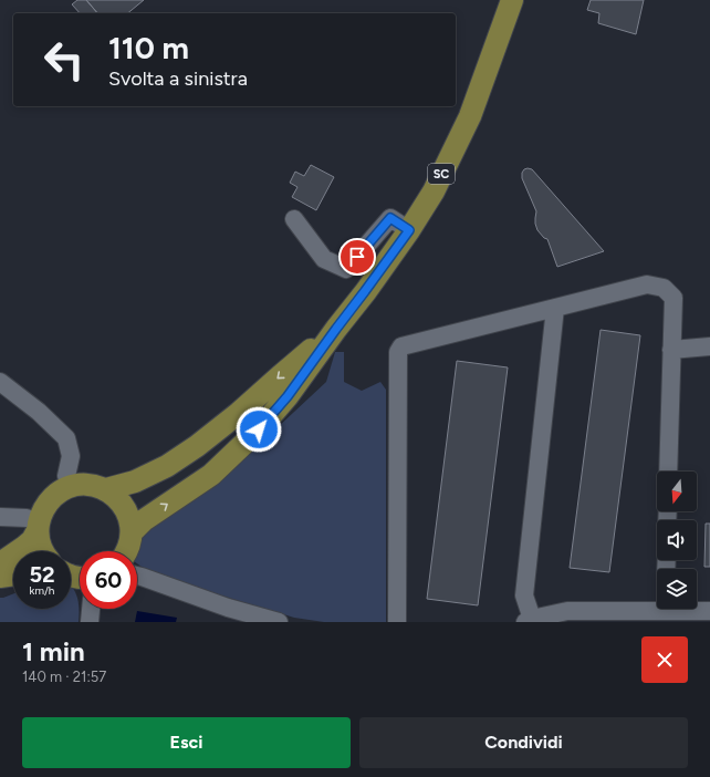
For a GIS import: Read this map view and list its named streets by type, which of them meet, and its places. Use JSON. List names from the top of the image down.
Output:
{
  "streets": {
    "main road": ["SC"]
  },
  "north": "bottom",
  "page": {
    "turn": ["110 m", "Svolta a sinistra"],
    "speed": "52 km/h",
    "limit": "60",
    "heading": ["1 min", "140 m · 21:57"],
    "buttons": ["Esci", "Condividi"]
  }
}
